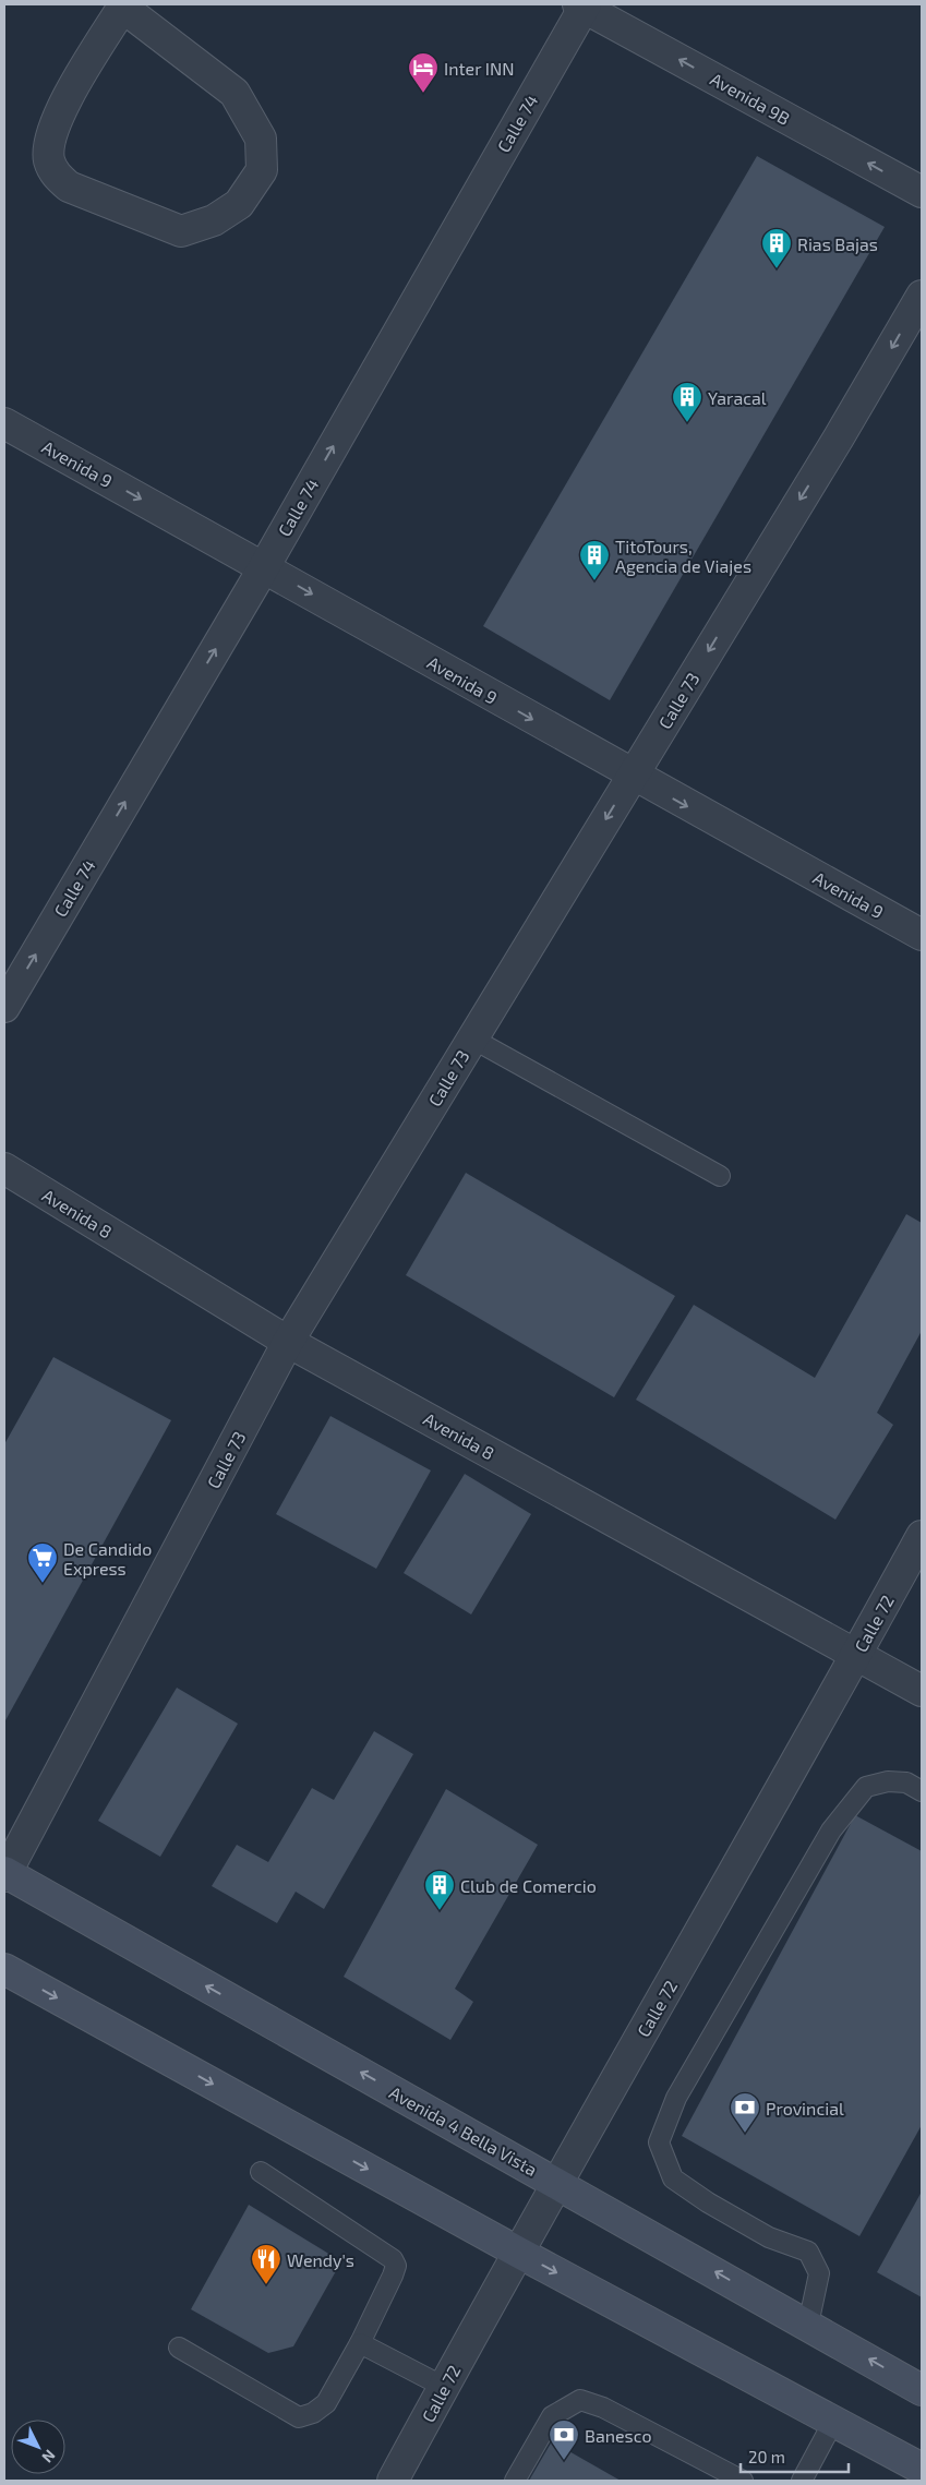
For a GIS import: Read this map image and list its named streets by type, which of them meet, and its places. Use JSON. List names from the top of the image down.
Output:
{
  "streets": {
    "street": [
      "Avenida 9B",
      "Calle 74",
      "Avenida 9",
      "Calle 73",
      "Avenida 8",
      "Calle 72",
      "Avenida 4 Bella Vista"
    ]
  },
  "crossings": [
    ["Avenida 9B", "Calle 74"],
    ["Calle 74", "Avenida 9"],
    ["Avenida 9", "Calle 73"],
    ["Calle 73", "Avenida 8"],
    ["Calle 73", "Avenida 4 Bella Vista"],
    ["Avenida 8", "Calle 72"],
    ["Calle 72", "Avenida 4 Bella Vista"]
  ],
  "one_way": [
    "Avenida 9B",
    "Calle 74",
    "Avenida 9",
    "Calle 73"
  ],
  "places": {
    "hotel": ["Inter INN"],
    "building": [
      "Rias Bajas",
      "Yaracal",
      "TitoTours, Agencia de Viajes",
      "Club de Comercio"
    ],
    "supermarket": ["De Candido Express"],
    "bank": ["Provincial", "Banesco"],
    "restaurant": ["Wendy's"]
  },
  "scale_bar": "20 m",
  "north": "bottom right"
}
